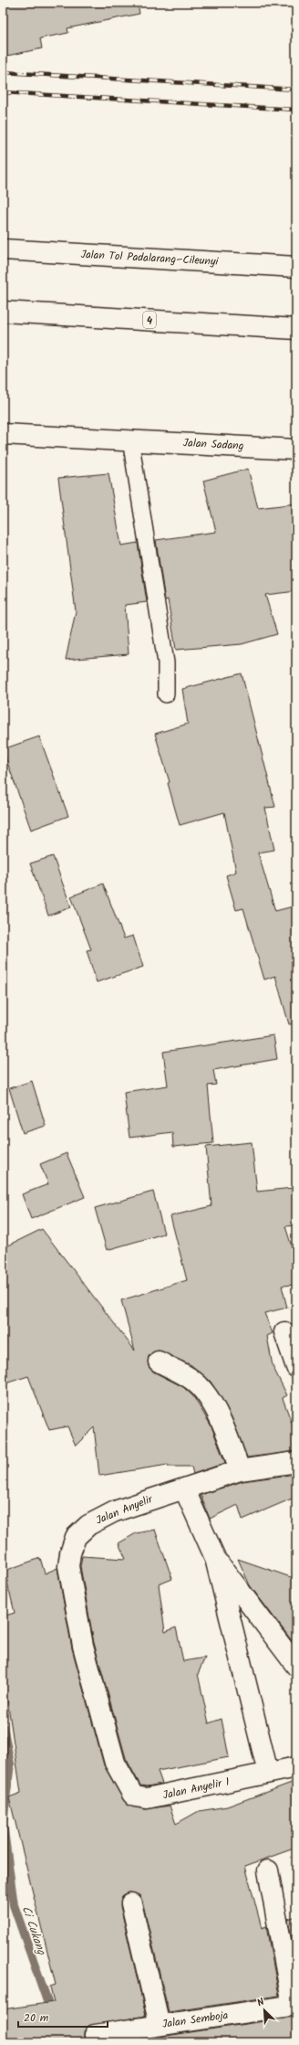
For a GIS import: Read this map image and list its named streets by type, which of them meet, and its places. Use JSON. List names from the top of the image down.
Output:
{
  "streets": {
    "main road": [
      "Jalan Tol Padalarang–Cileunyi",
      "4",
      "Jalan Sadang",
      "Jalan Anyelir",
      "Jalan Anyelir 1",
      "Jalan Semboja"
    ]
  },
  "crossings": [
    ["Jalan Anyelir", "Jalan Anyelir 1"]
  ],
  "water": ["Ci Cukang"],
  "scale_bar": "20 m",
  "north": "top left"
}
